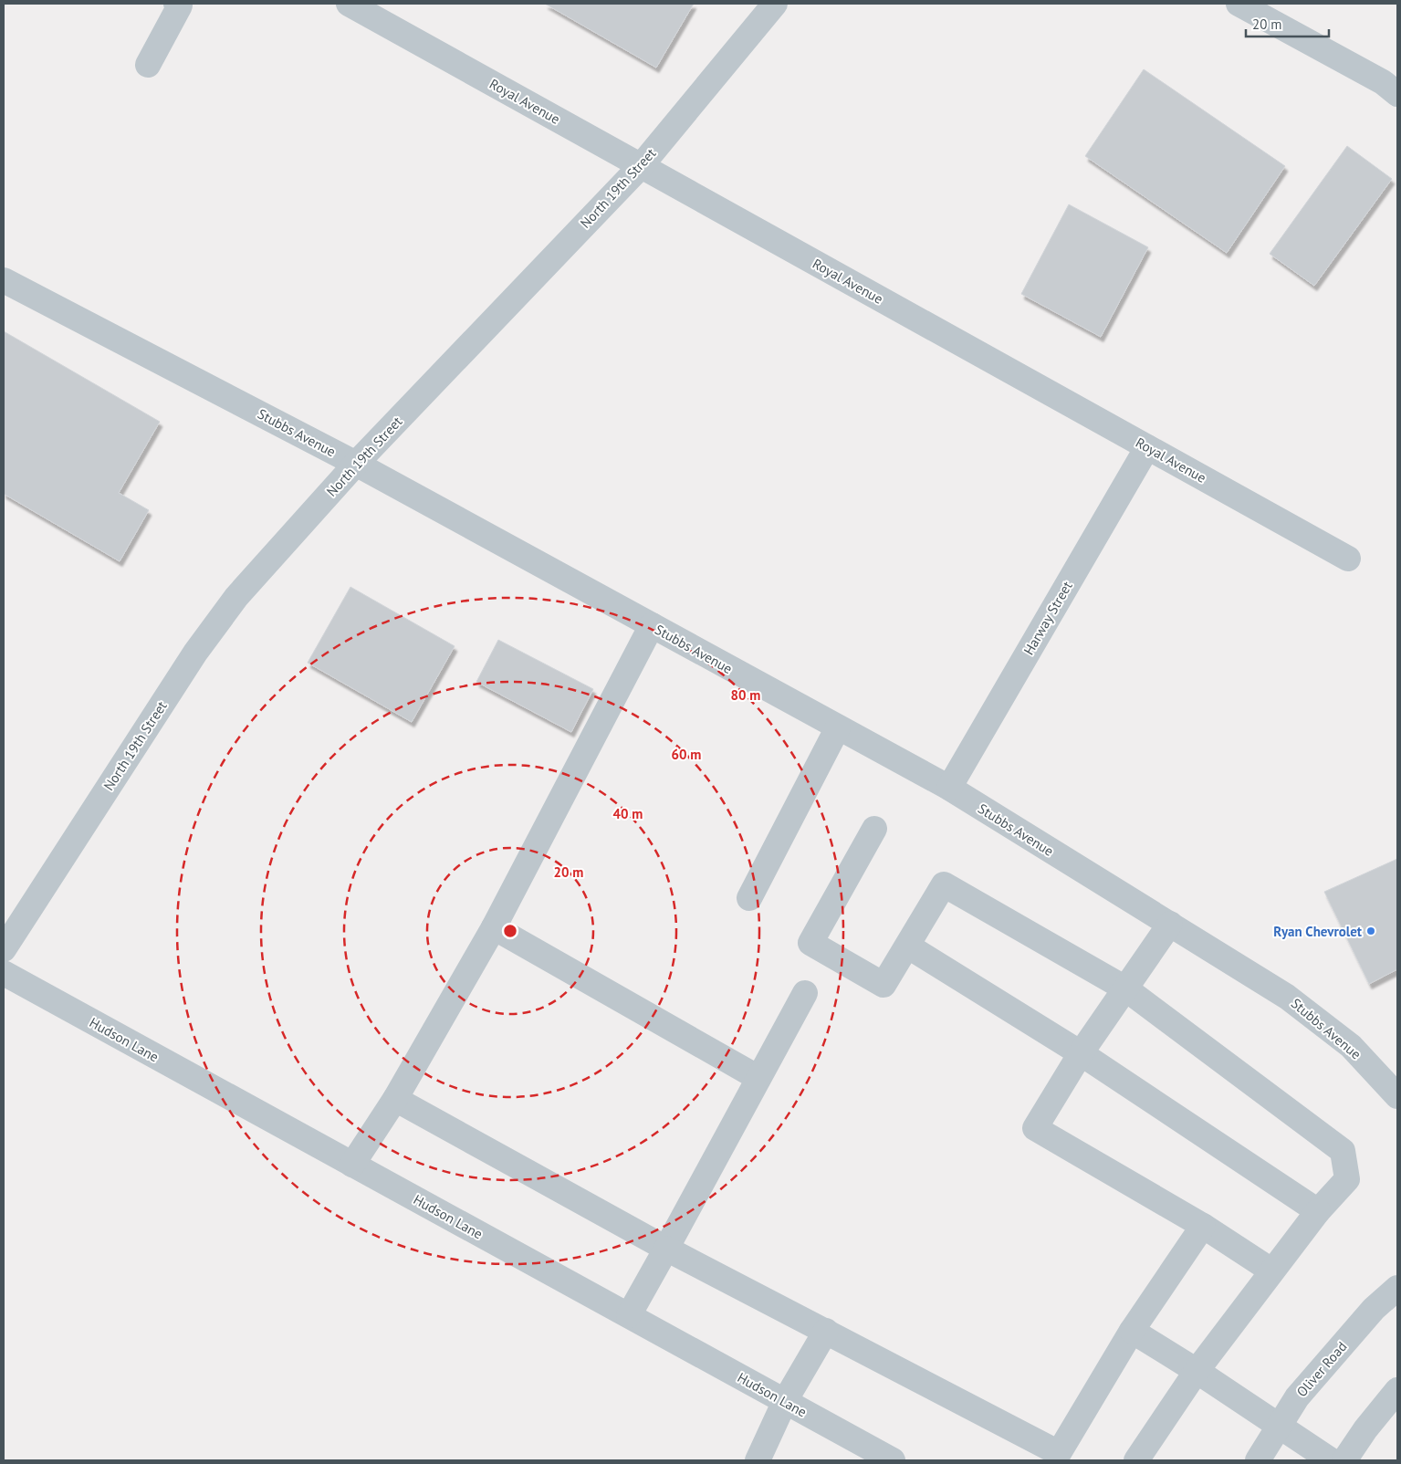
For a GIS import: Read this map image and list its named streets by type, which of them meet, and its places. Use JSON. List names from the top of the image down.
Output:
{
  "streets": {
    "street": [
      "Royal Avenue",
      "North 19th Street",
      "Stubbs Avenue",
      "Harway Street",
      "Hudson Lane",
      "Oliver Road"
    ]
  },
  "crossings": [
    ["Royal Avenue", "North 19th Street"],
    ["Royal Avenue", "Harway Street"],
    ["North 19th Street", "Stubbs Avenue"],
    ["Stubbs Avenue", "Harway Street"]
  ],
  "places": ["Ryan Chevrolet"],
  "scale_bar": "20 m",
  "rings": [
    "80 m",
    "60 m",
    "40 m",
    "20 m"
  ]
}
